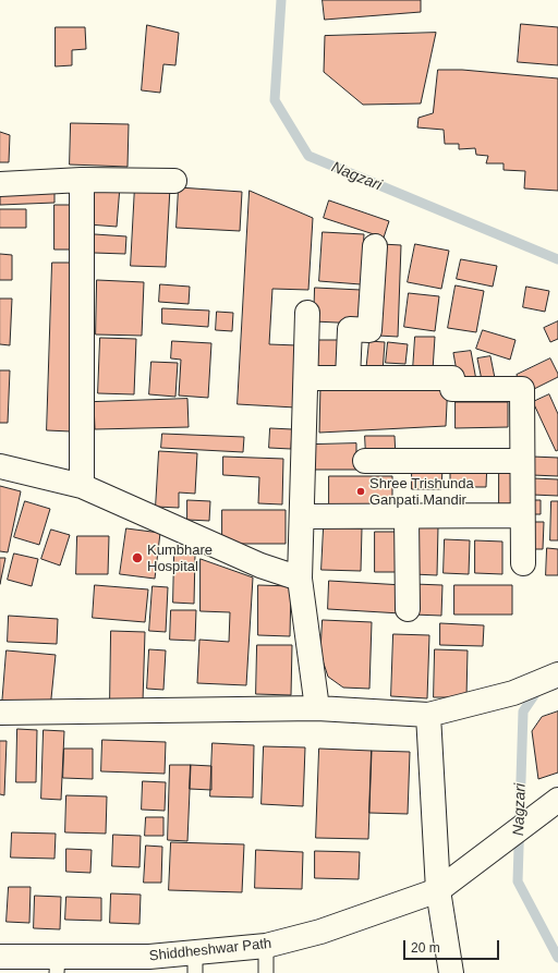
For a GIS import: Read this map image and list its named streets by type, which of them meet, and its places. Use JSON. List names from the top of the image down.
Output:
{
  "streets": {
    "street": ["Shiddheshwar Path"]
  },
  "water": ["Nagzari"],
  "places": ["Shree Trishunda Ganpati Mandir", "Kumbhare Hospital"],
  "scale_bar": "20 m"
}
